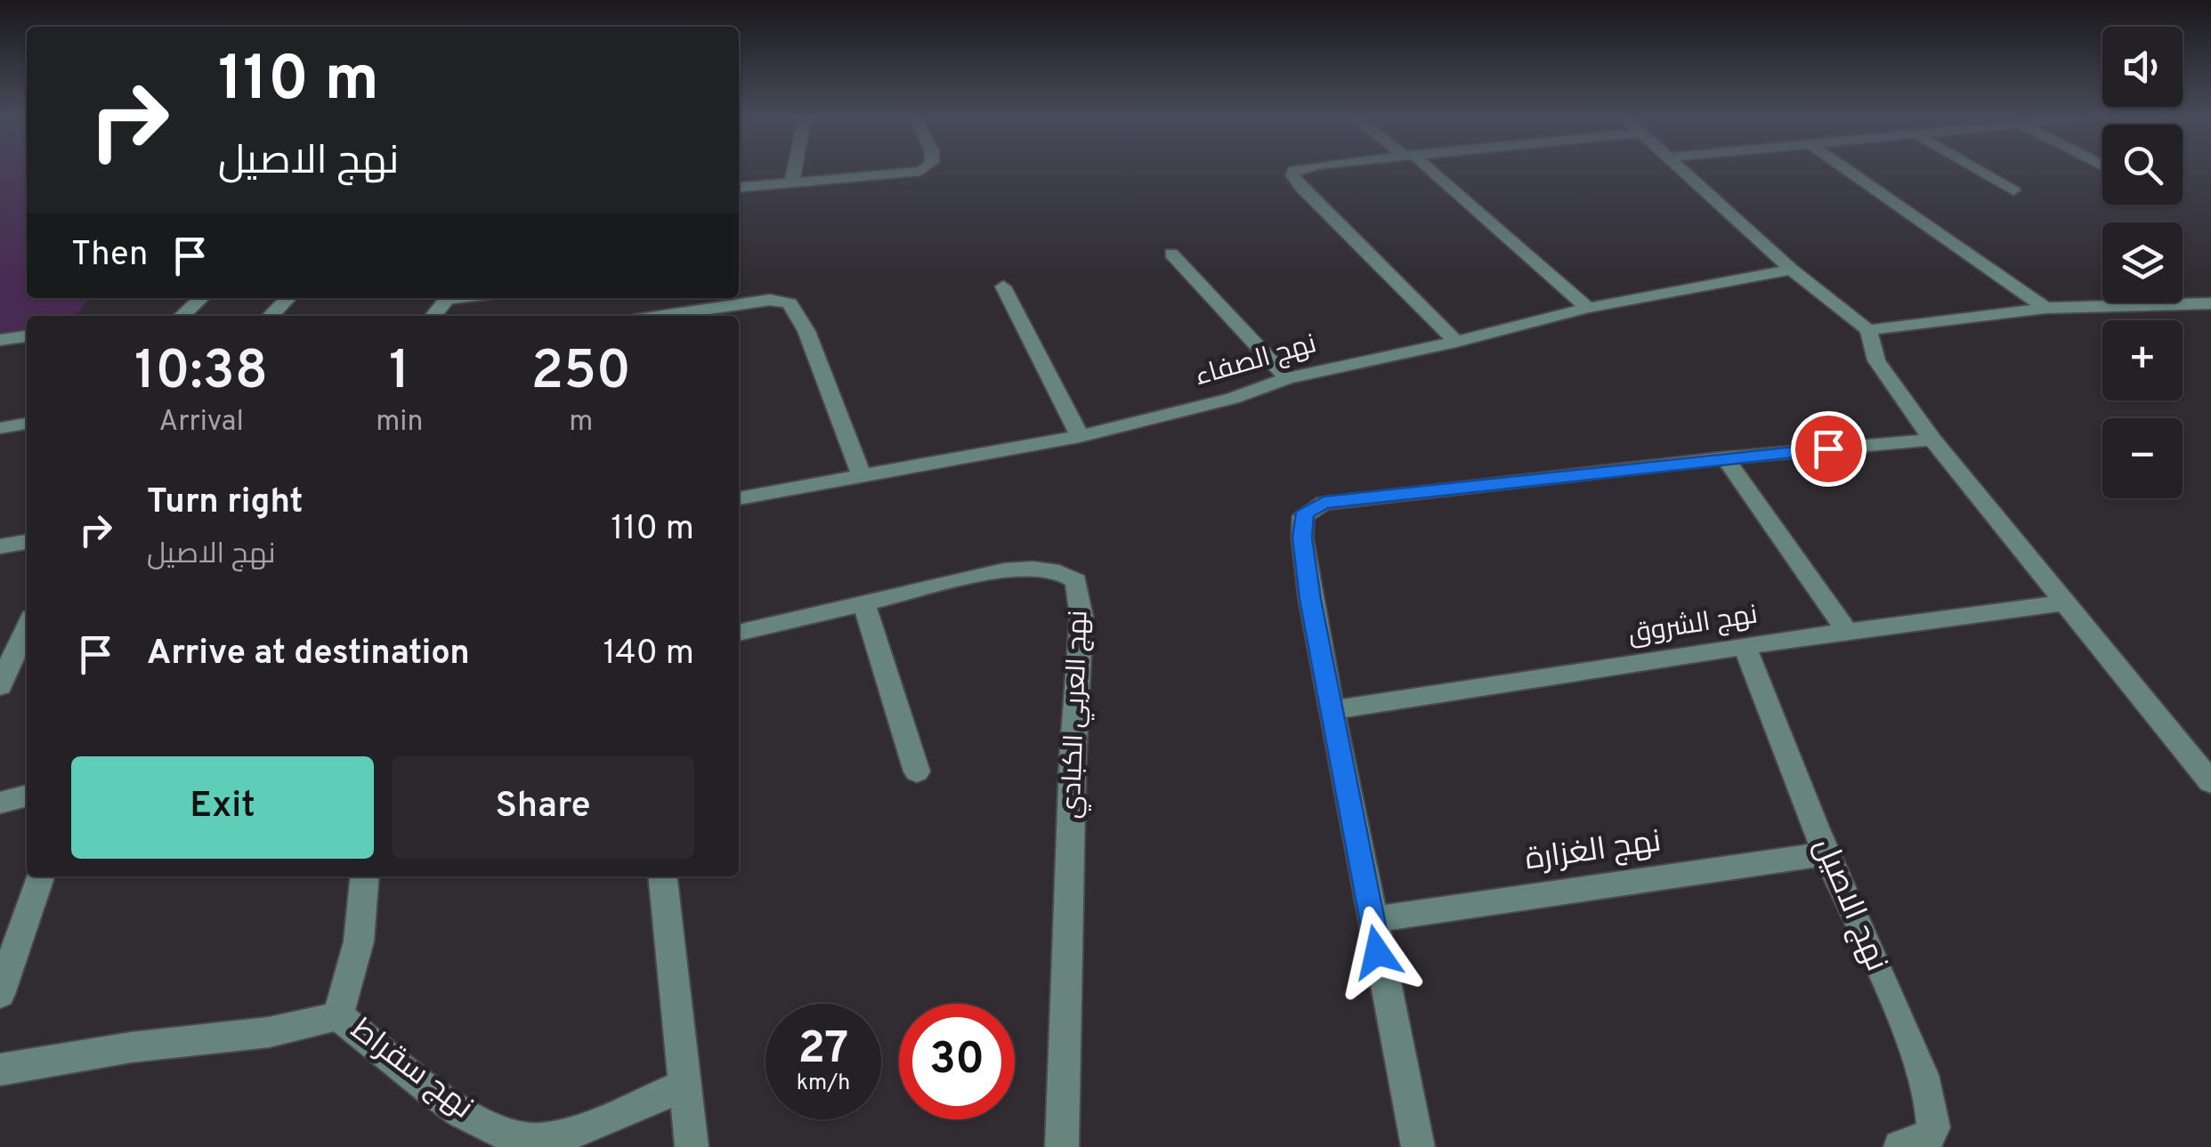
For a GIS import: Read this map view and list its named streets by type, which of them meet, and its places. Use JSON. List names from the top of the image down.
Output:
{
  "streets": {
    "street": [
      "نهج الصفاء",
      "نهج الشروق",
      "نهج العربي الكبادي",
      "نهج الغزارة",
      "نهج الاصيل",
      "نهج سقراط"
    ]
  },
  "crossings": [
    ["نهج الشروق", "نهج الاصيل"],
    ["نهج الغزارة", "نهج الاصيل"]
  ],
  "page": {
    "map_buttons": ["+", "−"],
    "turn": ["110 m", "نهج الاصيل"],
    "then": "Then",
    "eta": [
      "10:38",
      "Arrival",
      "1",
      "min",
      "250",
      "m"
    ],
    "list": [
      {
        "name": "Turn right",
        "note": "نهج الاصيل",
        "value": "110 m"
      },
      {
        "name": "Arrive at destination",
        "value": "140 m"
      }
    ],
    "buttons": ["Exit", "Share"],
    "speed": "27 km/h",
    "limit": "30"
  }
}
